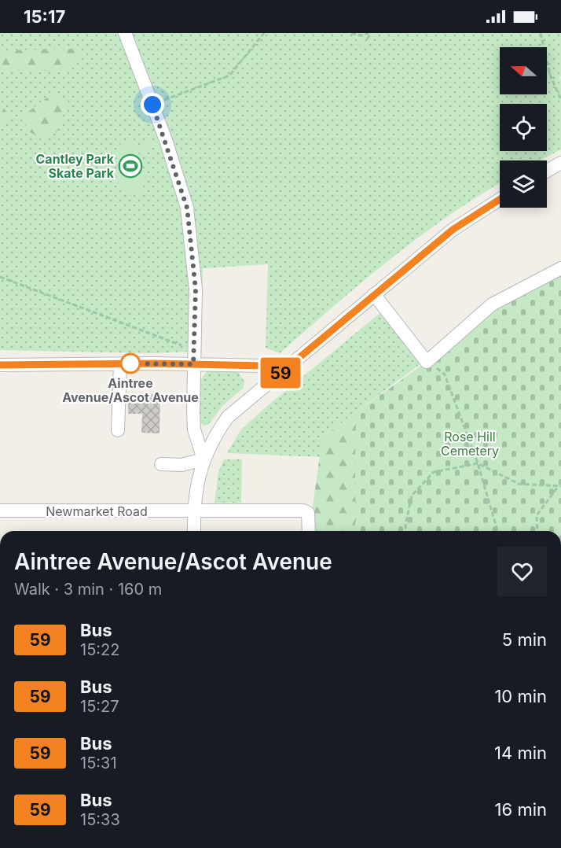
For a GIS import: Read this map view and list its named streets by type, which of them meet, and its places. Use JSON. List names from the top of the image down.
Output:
{
  "streets": {
    "street": ["Newmarket Road"]
  },
  "parks": ["Rose Hill Cemetery"],
  "places": {
    "sports": ["Cantley Park Skate Park"],
    "other": ["Aintree Avenue/Ascot Avenue"]
  },
  "lines": ["bus line 59"],
  "north": "left",
  "page": {
    "status": "15:17",
    "on_map": "59",
    "heading": ["Aintree Avenue/Ascot Avenue", "Walk · 3 min · 160 m"],
    "list": [
      {
        "mark": "59",
        "name": "Bus",
        "note": "15:22",
        "value": "5 min"
      },
      {
        "mark": "59",
        "name": "Bus",
        "note": "15:27",
        "value": "10 min"
      },
      {
        "mark": "59",
        "name": "Bus",
        "note": "15:31",
        "value": "14 min"
      },
      {
        "mark": "59",
        "name": "Bus",
        "note": "15:33",
        "value": "16 min"
      }
    ]
  }
}
